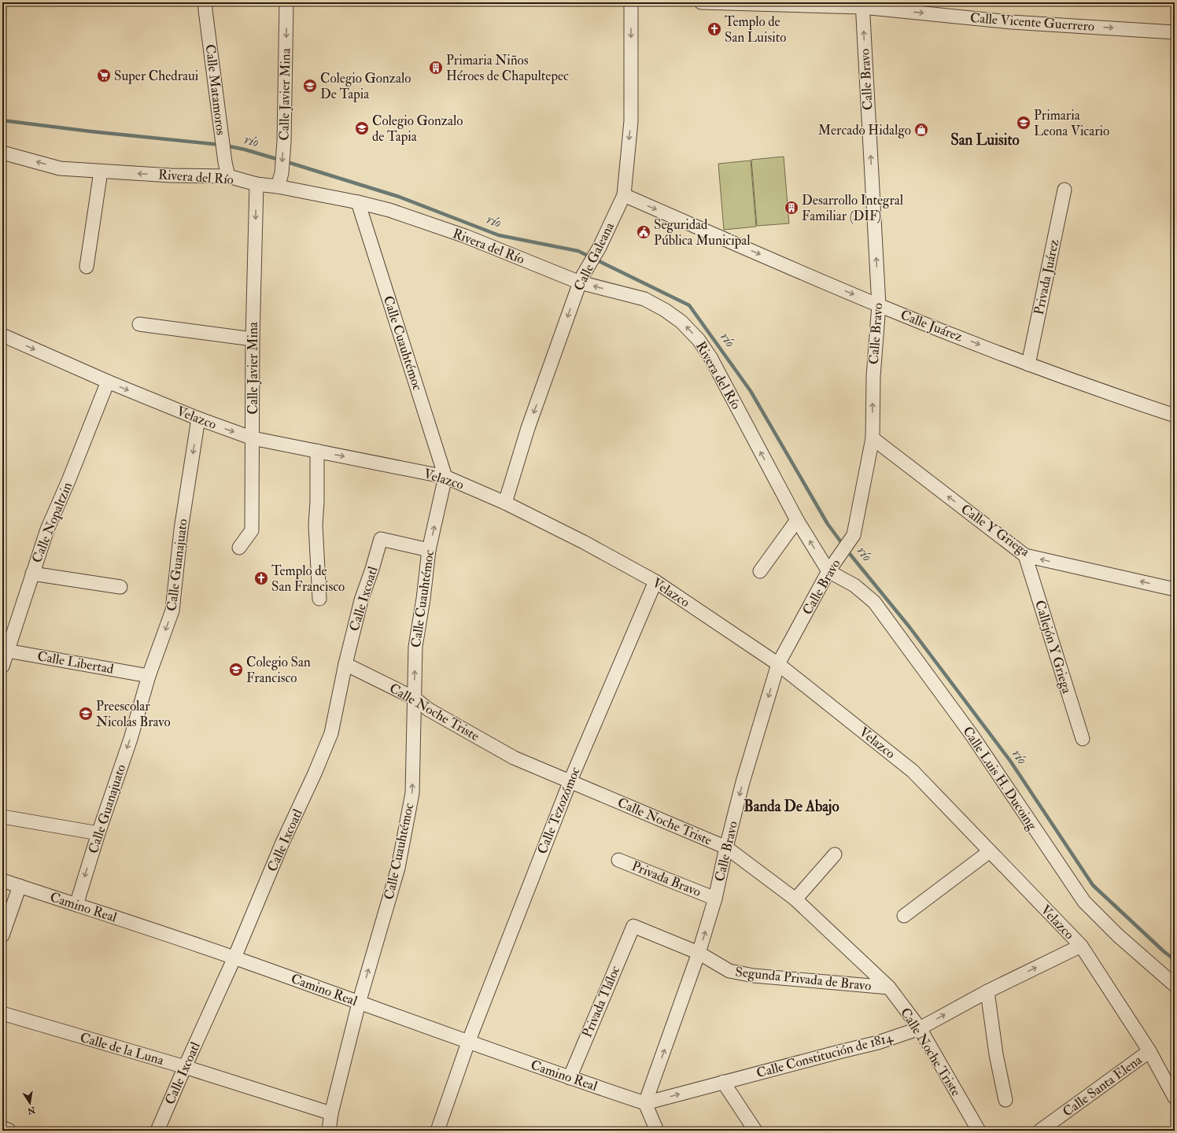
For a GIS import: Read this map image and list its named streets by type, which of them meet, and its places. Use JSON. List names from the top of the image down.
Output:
{
  "streets": {
    "street": [
      "Calle Vicente Guerrero",
      "Calle Bravo",
      "Calle Matamoros",
      "Calle Javier Mina",
      "Rivera del Río",
      "Calle Galeana",
      "Privada Juárez",
      "Calle Juárez",
      "Calle Cuauhtémoc",
      "Velazco",
      "Calle Nopaltzin",
      "Calle Y Griega",
      "Calle Guanajuato",
      "Calle Ixcoatl",
      "Callejón Y Griega",
      "Calle Libertad",
      "Calle Noche Triste",
      "Calle Luis H. Ducoing",
      "Calle Tezozómoc",
      "Privada Bravo",
      "Camino Real",
      "Segunda Privada de Bravo",
      "Privada Tláloc",
      "Calle de la Luna",
      "Calle Constitución de 1814",
      "Calle Santa Elena"
    ]
  },
  "crossings": [
    ["Calle Vicente Guerrero", "Calle Bravo"],
    ["Calle Bravo", "Rivera del Río"],
    ["Calle Bravo", "Calle Juárez"],
    ["Calle Bravo", "Velazco"],
    ["Calle Bravo", "Calle Y Griega"],
    ["Calle Bravo", "Calle Noche Triste"],
    ["Calle Bravo", "Calle Luis H. Ducoing"],
    ["Calle Bravo", "Privada Bravo"],
    ["Calle Bravo", "Camino Real"],
    ["Calle Bravo", "Segunda Privada de Bravo"],
    ["Calle Bravo", "Calle Constitución de 1814"],
    ["Calle Matamoros", "Rivera del Río"],
    ["Calle Javier Mina", "Rivera del Río"],
    ["Calle Javier Mina", "Velazco"],
    ["Rivera del Río", "Calle Galeana"],
    ["Rivera del Río", "Calle Cuauhtémoc"],
    ["Rivera del Río", "Calle Luis H. Ducoing"],
    ["Calle Galeana", "Calle Juárez"],
    ["Calle Galeana", "Velazco"],
    ["Privada Juárez", "Calle Juárez"],
    ["Calle Cuauhtémoc", "Velazco"],
    ["Calle Cuauhtémoc", "Calle Ixcoatl"],
    ["Calle Cuauhtémoc", "Calle Noche Triste"],
    ["Calle Cuauhtémoc", "Camino Real"],
    ["Calle Cuauhtémoc", "Calle de la Luna"],
    ["Velazco", "Calle Nopaltzin"],
    ["Velazco", "Calle Guanajuato"],
    ["Velazco", "Calle Tezozómoc"],
    ["Velazco", "Calle Constitución de 1814"],
    ["Velazco", "Calle Santa Elena"],
    ["Calle Nopaltzin", "Calle Libertad"],
    ["Calle Y Griega", "Callejón Y Griega"],
    ["Calle Guanajuato", "Calle Libertad"],
    ["Calle Guanajuato", "Camino Real"],
    ["Calle Ixcoatl", "Calle Noche Triste"],
    ["Calle Ixcoatl", "Camino Real"],
    ["Calle Ixcoatl", "Calle de la Luna"],
    ["Calle Noche Triste", "Calle Tezozómoc"],
    ["Calle Noche Triste", "Segunda Privada de Bravo"],
    ["Calle Noche Triste", "Calle Constitución de 1814"],
    ["Calle Tezozómoc", "Camino Real"],
    ["Camino Real", "Privada Tláloc"],
    ["Camino Real", "Calle Constitución de 1814"],
    ["Segunda Privada de Bravo", "Privada Tláloc"]
  ],
  "one_way": [
    "Calle Vicente Guerrero",
    "Calle Javier Mina",
    "Rivera del Río",
    "Calle Galeana",
    "Calle Juárez",
    "Calle Cuauhtémoc",
    "Calle Y Griega",
    "Calle Guanajuato",
    "Calle Constitución de 1814"
  ],
  "districts": ["San Luisito", "Banda De Abajo"],
  "water": ["río"],
  "places": {
    "church": ["Templo de San Luisito", "Templo de San Francisco"],
    "building": ["Primaria Niños Héroes de Chapultepec", "Desarrollo Integral Familiar (DIF)"],
    "supermarket": ["Super Chedraui"],
    "school or university": [
      "Colegio Gonzalo De Tapia",
      "Primaria Leona Vicario",
      "Colegio Gonzalo de Tapia",
      "Colegio San Francisco",
      "Preescolar Nicolas Bravo"
    ],
    "shop": ["Mercado Hidalgo"],
    "public building": ["Seguridad Pública Municipal"]
  },
  "north": "bottom"
}
